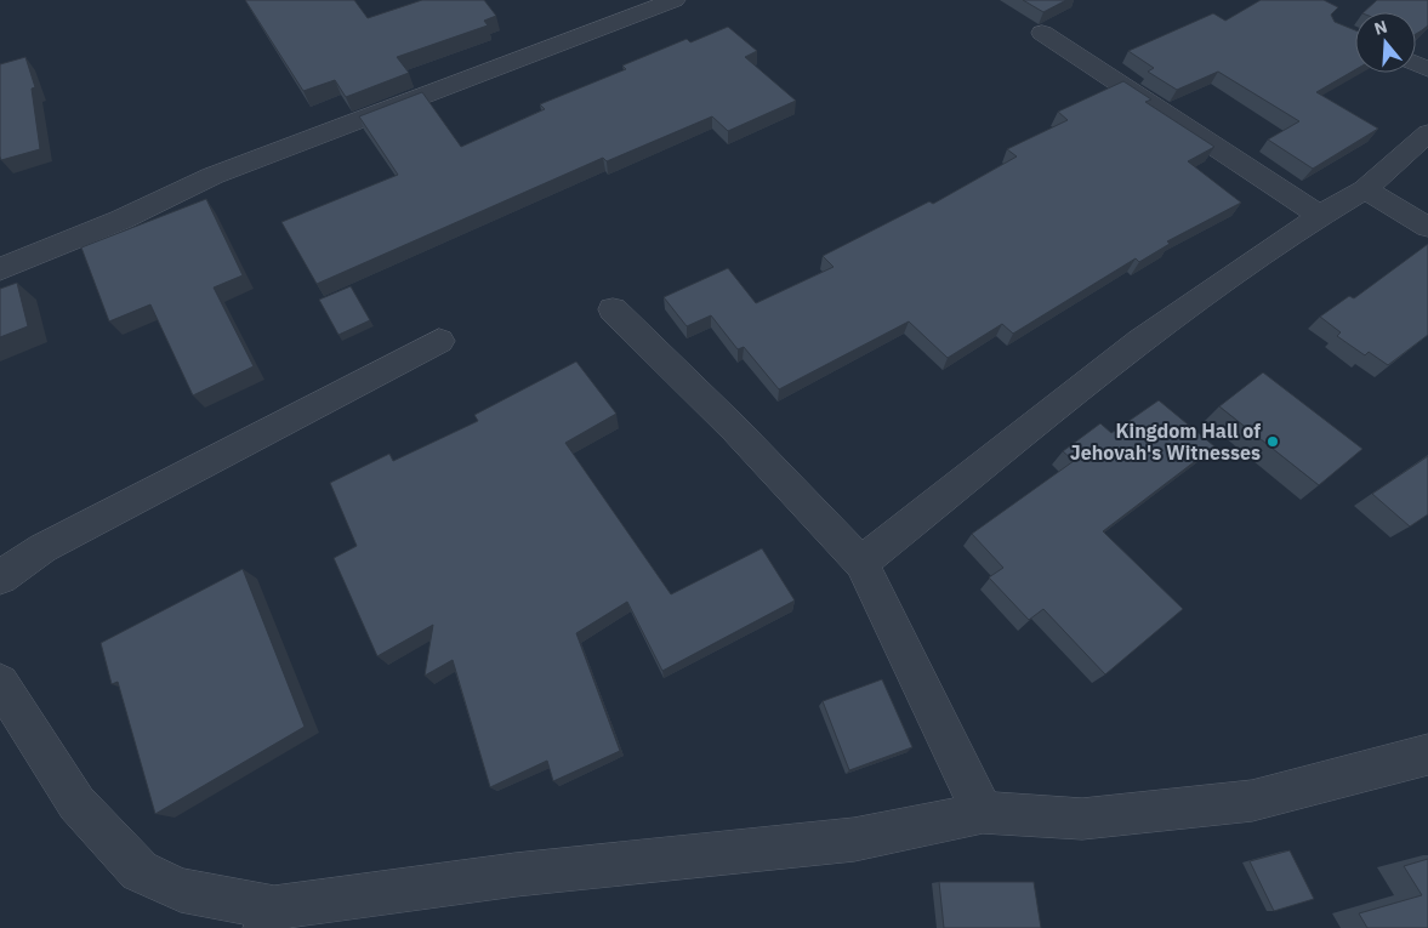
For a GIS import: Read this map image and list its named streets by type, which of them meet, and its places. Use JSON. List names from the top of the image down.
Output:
{
  "places": ["Kingdom Hall of Jehovah's Witnesses"],
  "north": "top"
}
